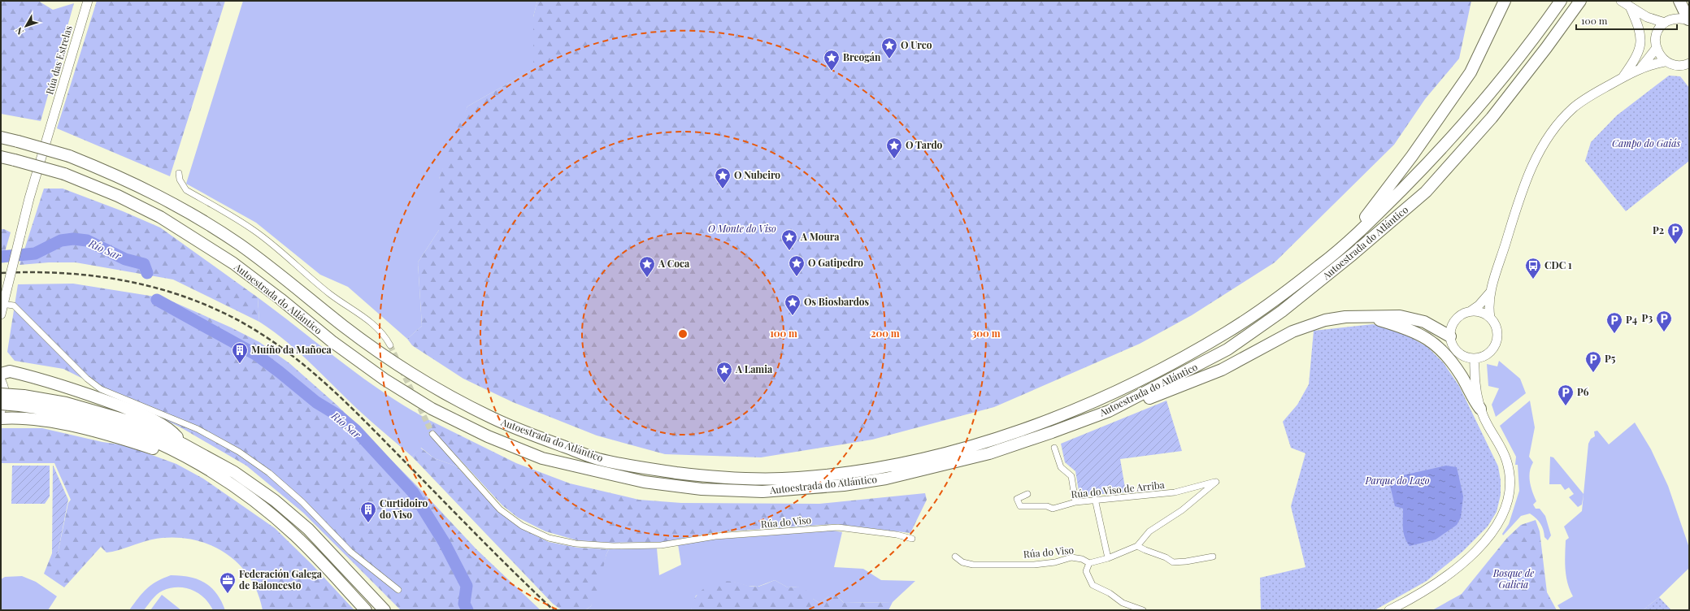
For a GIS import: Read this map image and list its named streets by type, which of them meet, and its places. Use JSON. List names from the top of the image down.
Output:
{
  "streets": {
    "highway": ["Autoestrada do Atlántico"],
    "street": ["Rúa das Estrelas", "Rúa do Viso de Arriba", "Rúa do Viso"]
  },
  "water": ["Río Sar"],
  "parks": [
    "Campo do Gaiás",
    "O Monte do Viso",
    "Parque do Lago",
    "Bosque de Galicia"
  ],
  "places": {
    "place": [
      "O Urco",
      "Breogán",
      "O Tardo",
      "O Nubeiro",
      "A Moura",
      "O Gatipedro",
      "A Coca",
      "Os Biosbardos",
      "A Lamia"
    ],
    "parking": [
      "P2",
      "P3",
      "P4",
      "P5",
      "P6"
    ],
    "bus stop": ["CDC 1"],
    "building": ["Muíño da Mañoca", "Curtidoiro do Viso"],
    "office": ["Federación Galega de Baloncesto"]
  },
  "scale_bar": "100 m",
  "north": "bottom left",
  "rings": ["100 m", "200 m", "300 m"]
}
